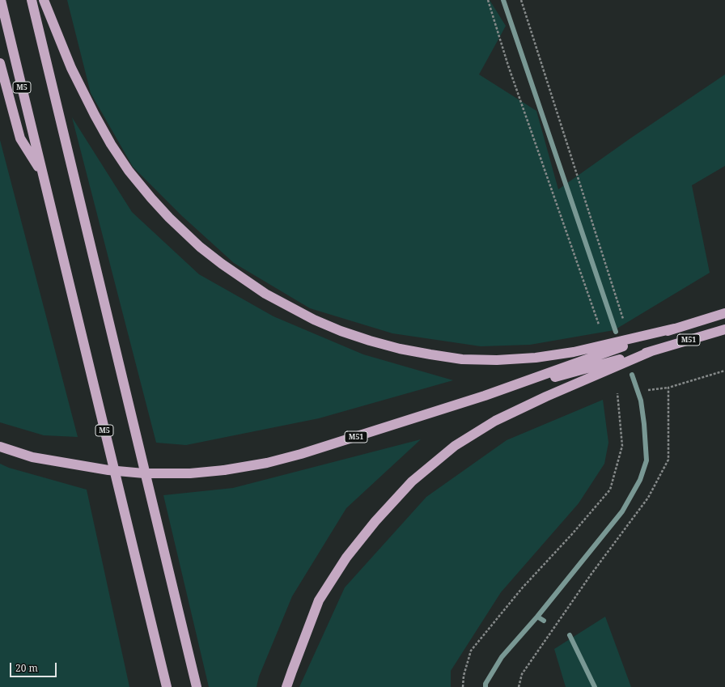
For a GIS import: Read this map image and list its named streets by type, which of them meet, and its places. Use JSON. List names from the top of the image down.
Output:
{
  "streets": {
    "highway": ["M5", "M51"]
  },
  "scale_bar": "20 m"
}
